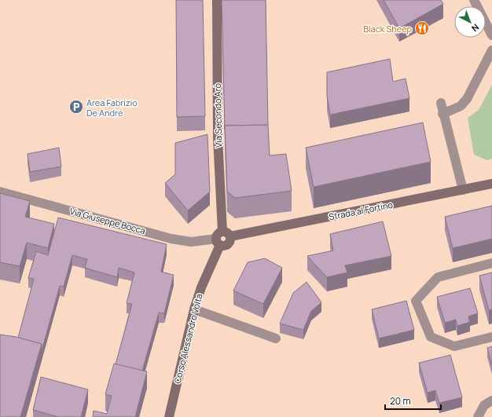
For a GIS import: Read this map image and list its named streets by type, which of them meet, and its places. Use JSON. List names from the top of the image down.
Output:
{
  "streets": {
    "street": [
      "Via Secondo Arò",
      "Strada al Fortino",
      "Via Giuseppe Bocca",
      "Corso Alessandro Volta"
    ]
  },
  "crossings": [
    ["Via Secondo Arò", "Strada al Fortino"],
    ["Via Secondo Arò", "Via Giuseppe Bocca"],
    ["Via Secondo Arò", "Corso Alessandro Volta"],
    ["Strada al Fortino", "Via Giuseppe Bocca"],
    ["Strada al Fortino", "Corso Alessandro Volta"],
    ["Via Giuseppe Bocca", "Corso Alessandro Volta"]
  ],
  "places": {
    "restaurant": ["Black Sheep"],
    "parking": ["Area Fabrizio De André"]
  },
  "scale_bar": "20 m",
  "north": "bottom right"
}
